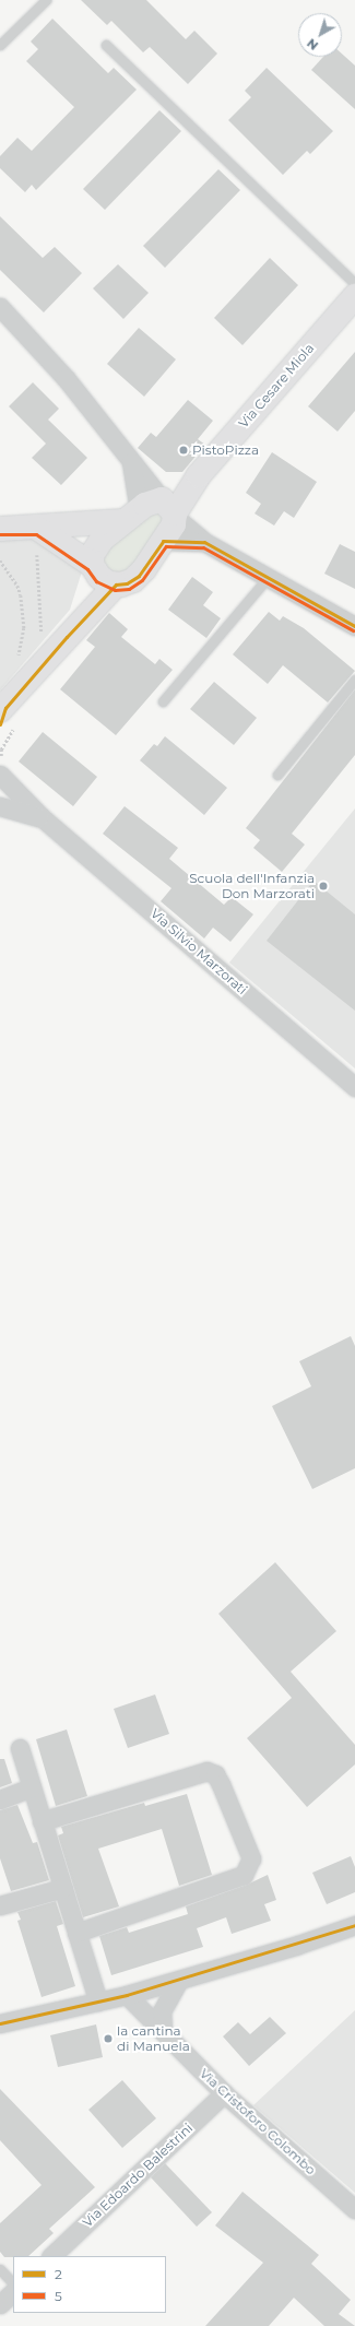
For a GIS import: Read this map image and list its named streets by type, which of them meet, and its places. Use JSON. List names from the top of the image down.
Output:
{
  "streets": {
    "street": [
      "Via Cesare Miola",
      "Via Silvio Marzorati",
      "Via Cristoforo Colombo",
      "Via Edoardo Balestrini"
    ]
  },
  "crossings": [
    ["Via Cristoforo Colombo", "Via Edoardo Balestrini"]
  ],
  "places": ["PistoPizza", "Scuola dell'Infanzia Don Marzorati", "la cantina di Manuela"],
  "lines": ["transit line 5", "transit line 2"],
  "legend": ["2", "5"],
  "north": "bottom left"
}
